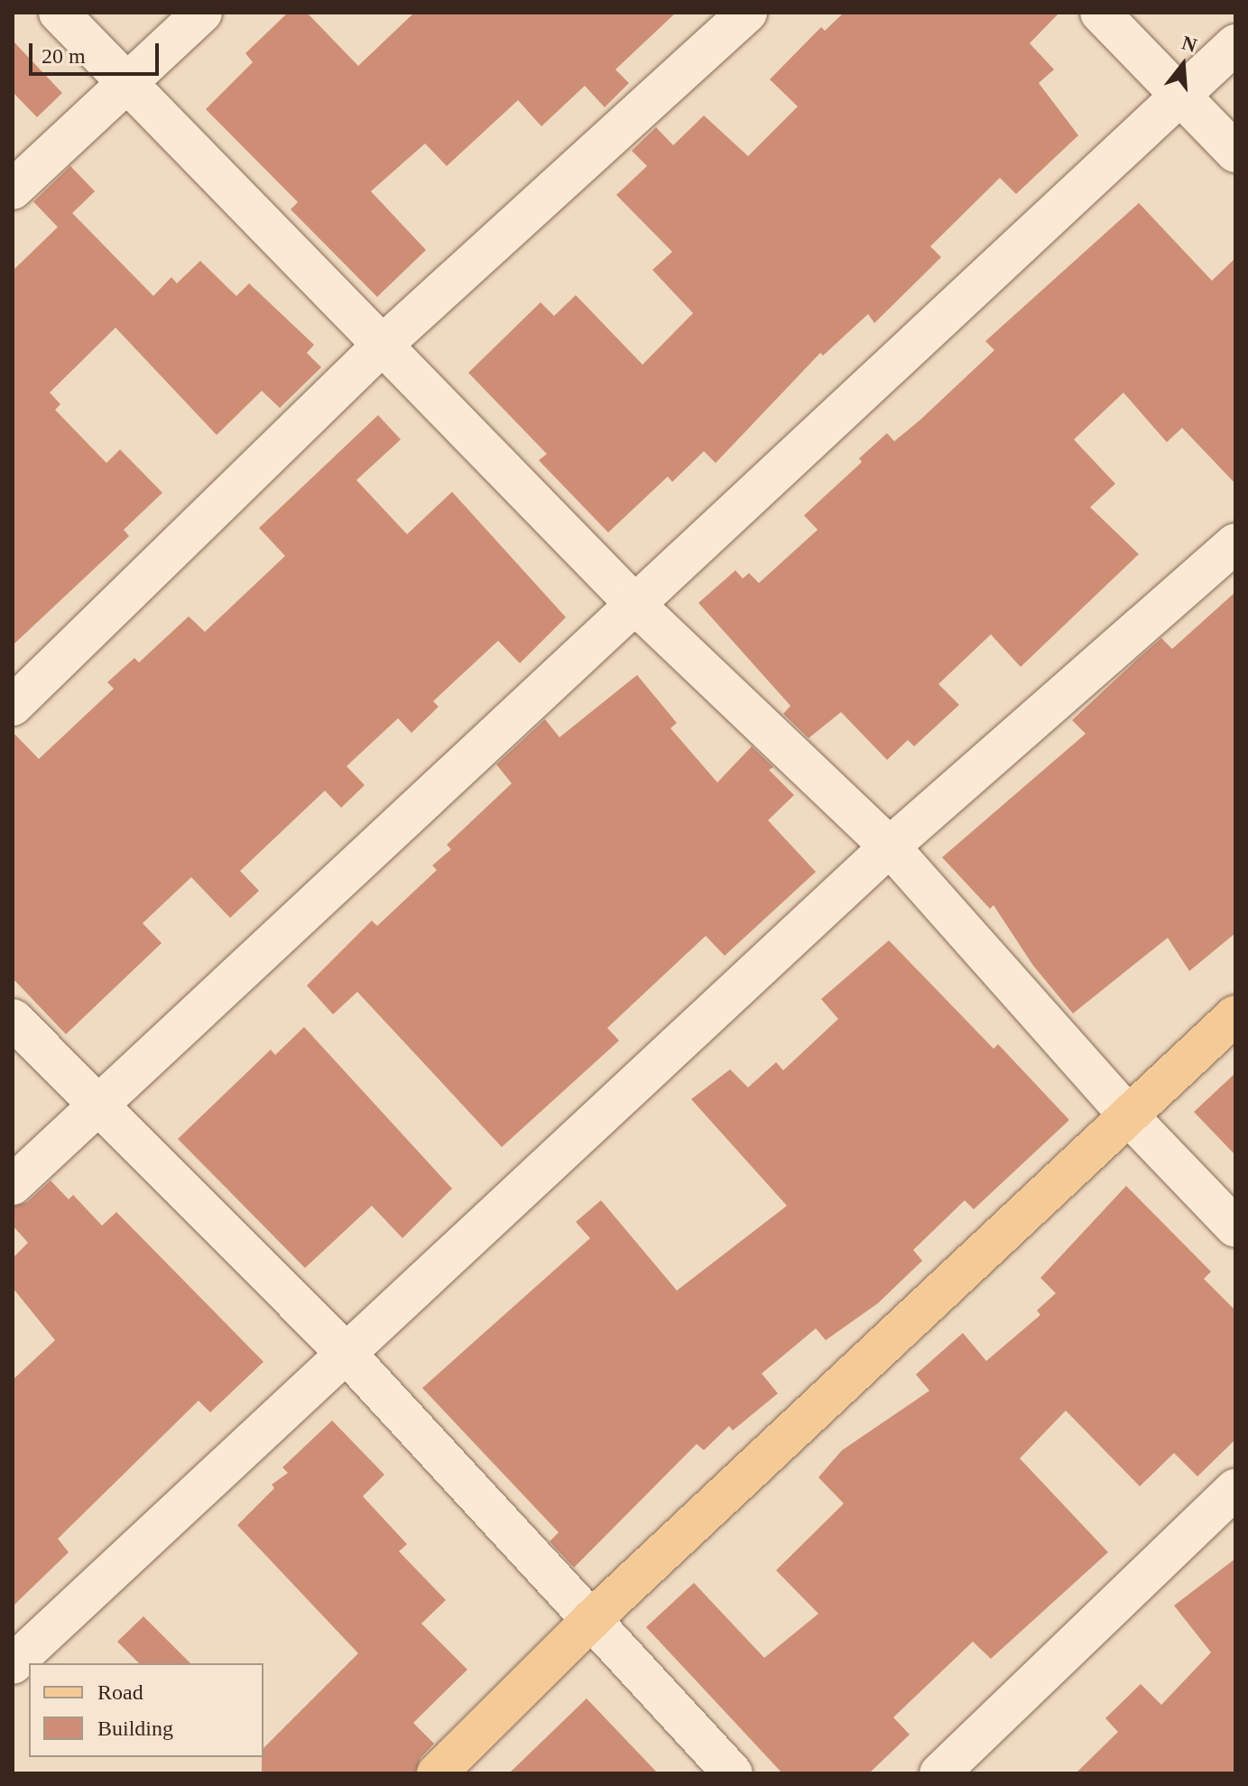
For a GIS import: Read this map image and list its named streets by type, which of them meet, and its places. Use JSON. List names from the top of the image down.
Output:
{
  "legend": ["Road", "Building"],
  "scale_bar": "20 m",
  "north": "top"
}
